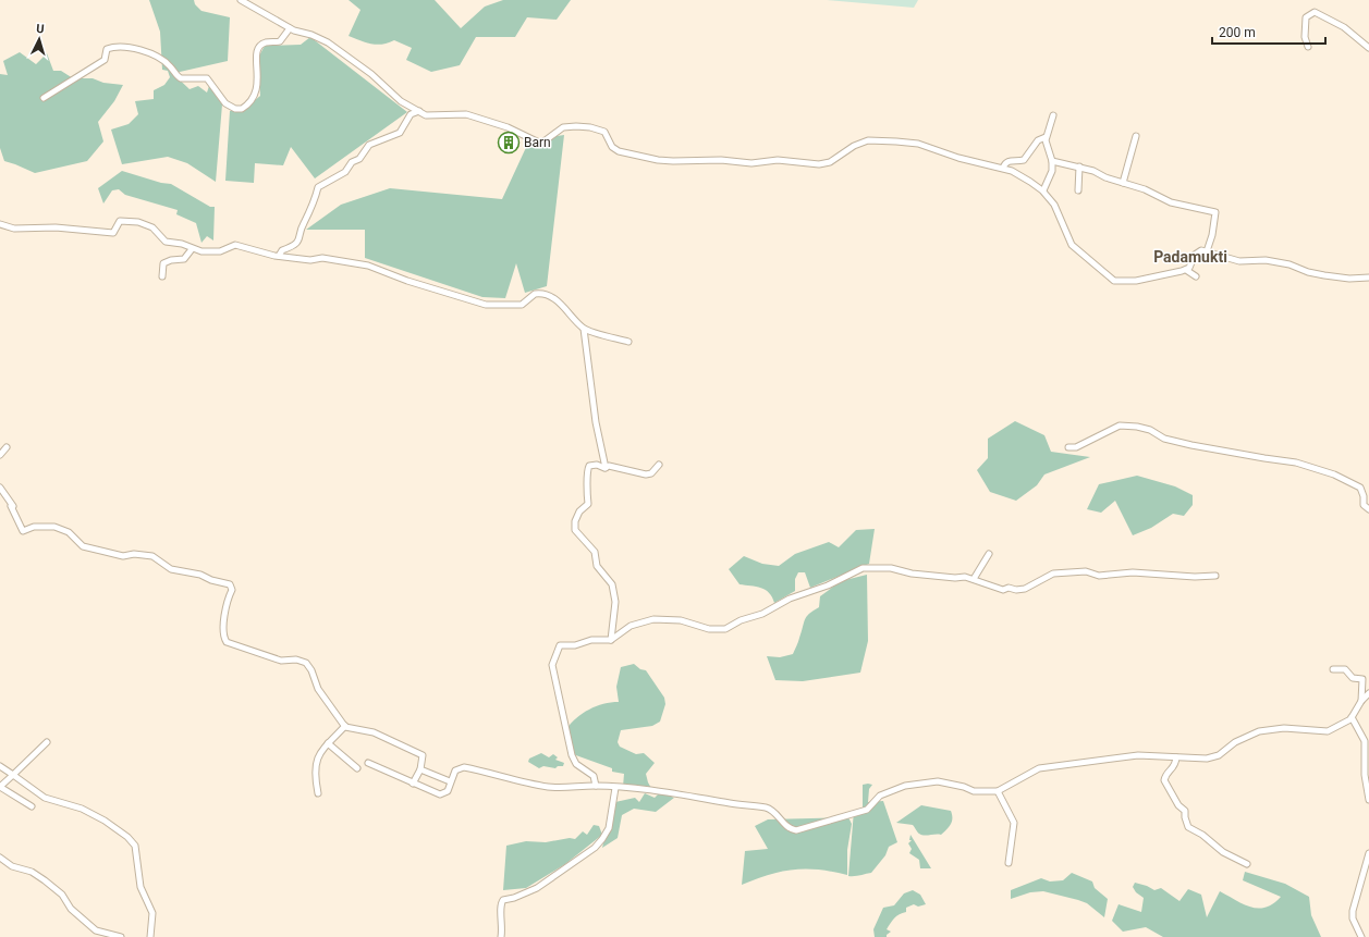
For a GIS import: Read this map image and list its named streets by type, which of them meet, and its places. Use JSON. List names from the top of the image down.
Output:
{
  "districts": ["Padamukti"],
  "places": {
    "building": ["Barn"]
  },
  "scale_bar": "200 m",
  "north": "top"
}
